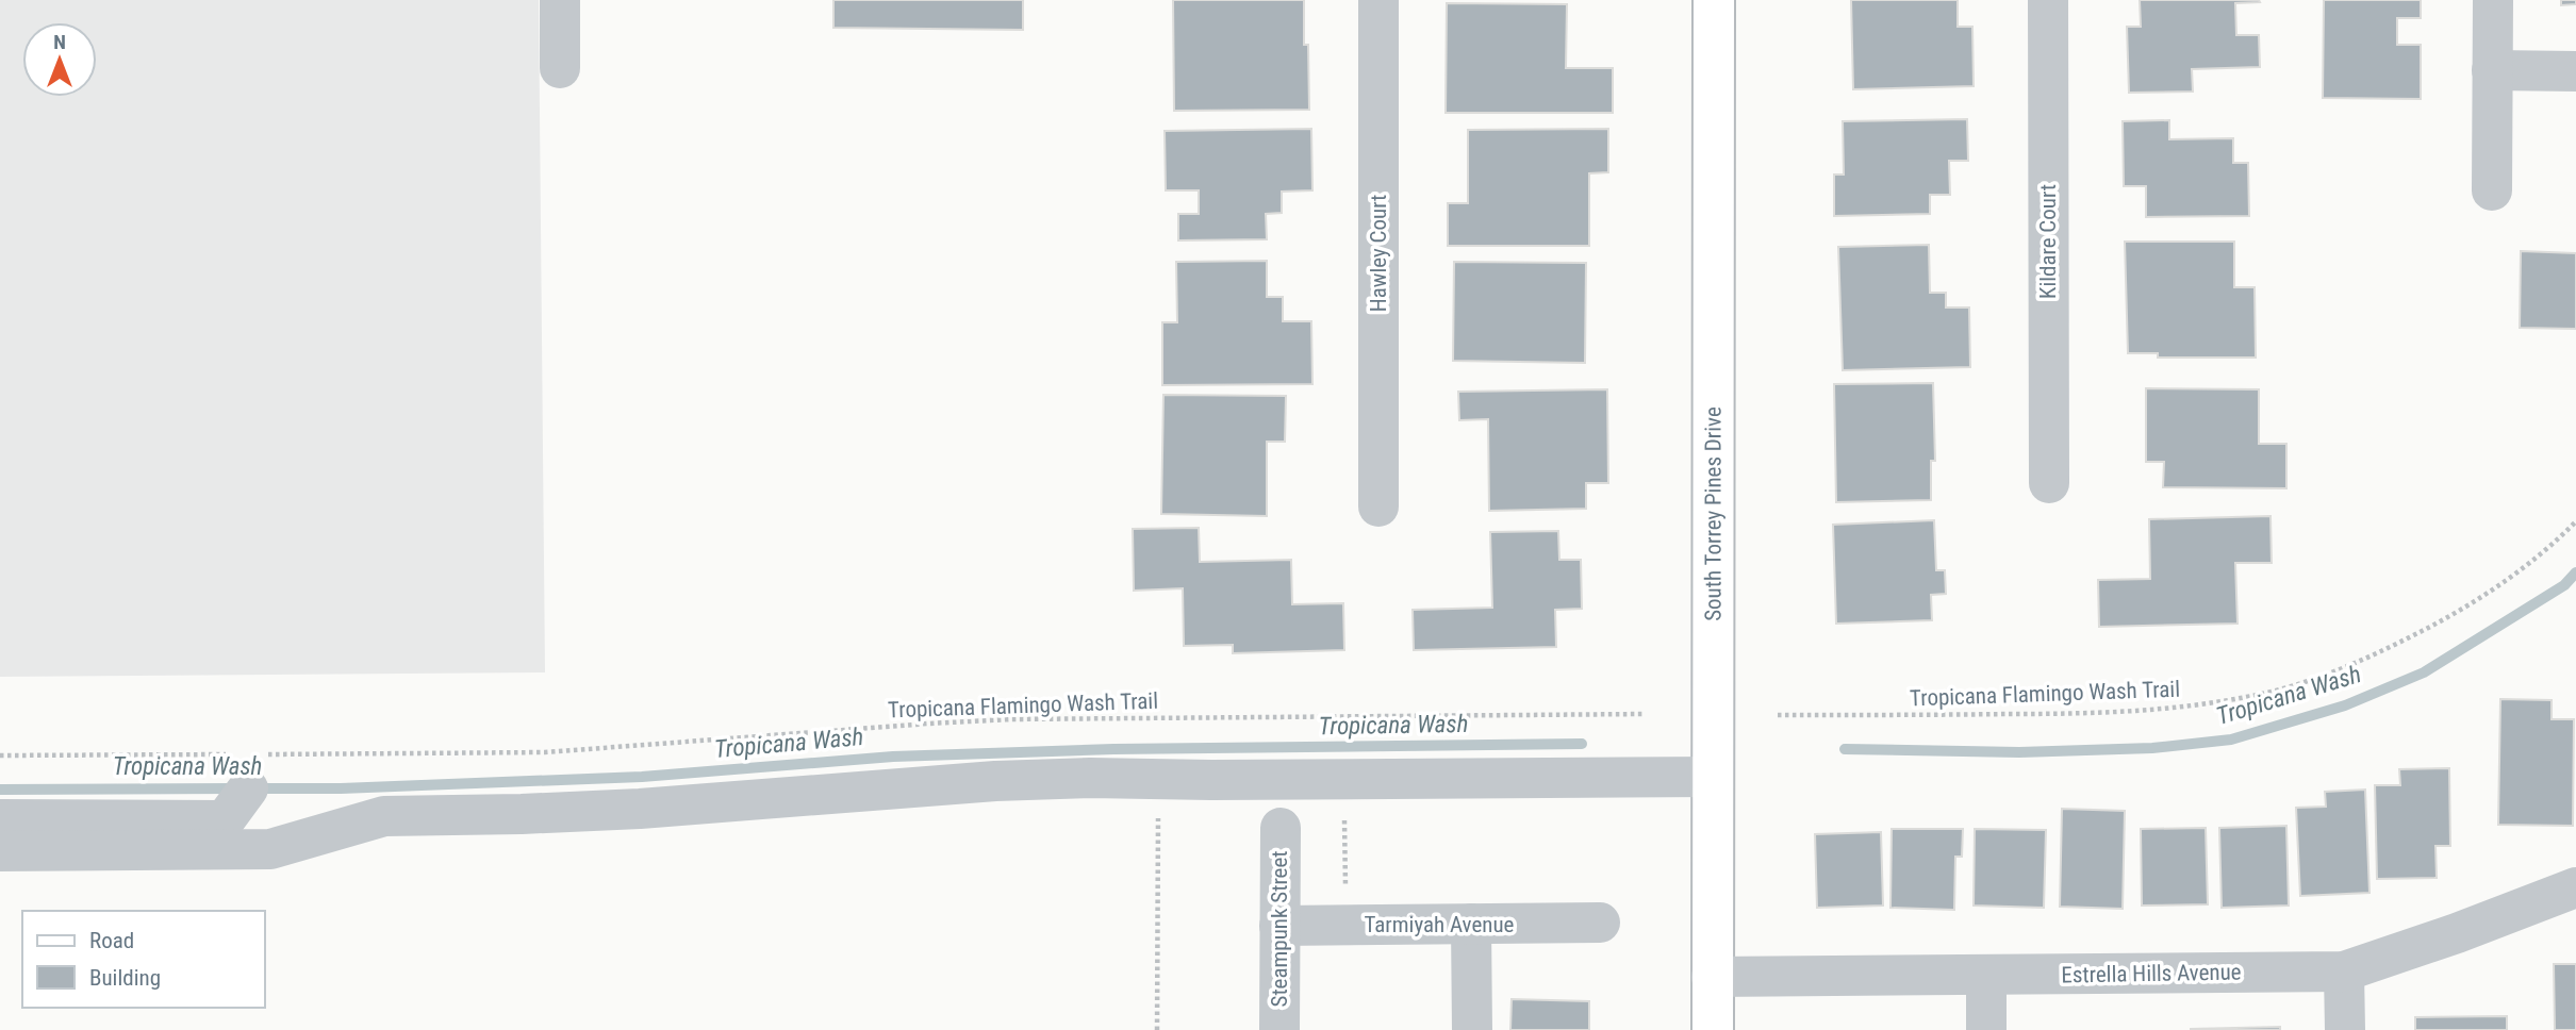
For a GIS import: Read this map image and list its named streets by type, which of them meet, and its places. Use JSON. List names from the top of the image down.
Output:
{
  "streets": {
    "main road": ["South Torrey Pines Drive"],
    "street": [
      "Kildare Court",
      "Hawley Court",
      "Tarmiyah Avenue",
      "Steampunk Street",
      "Estrella Hills Avenue"
    ],
    "path": ["Tropicana Flamingo Wash Trail"]
  },
  "crossings": [
    ["South Torrey Pines Drive", "Estrella Hills Avenue"],
    ["Tarmiyah Avenue", "Steampunk Street"]
  ],
  "water": ["Tropicana Wash"],
  "legend": ["Road", "Building"],
  "north": "top"
}
